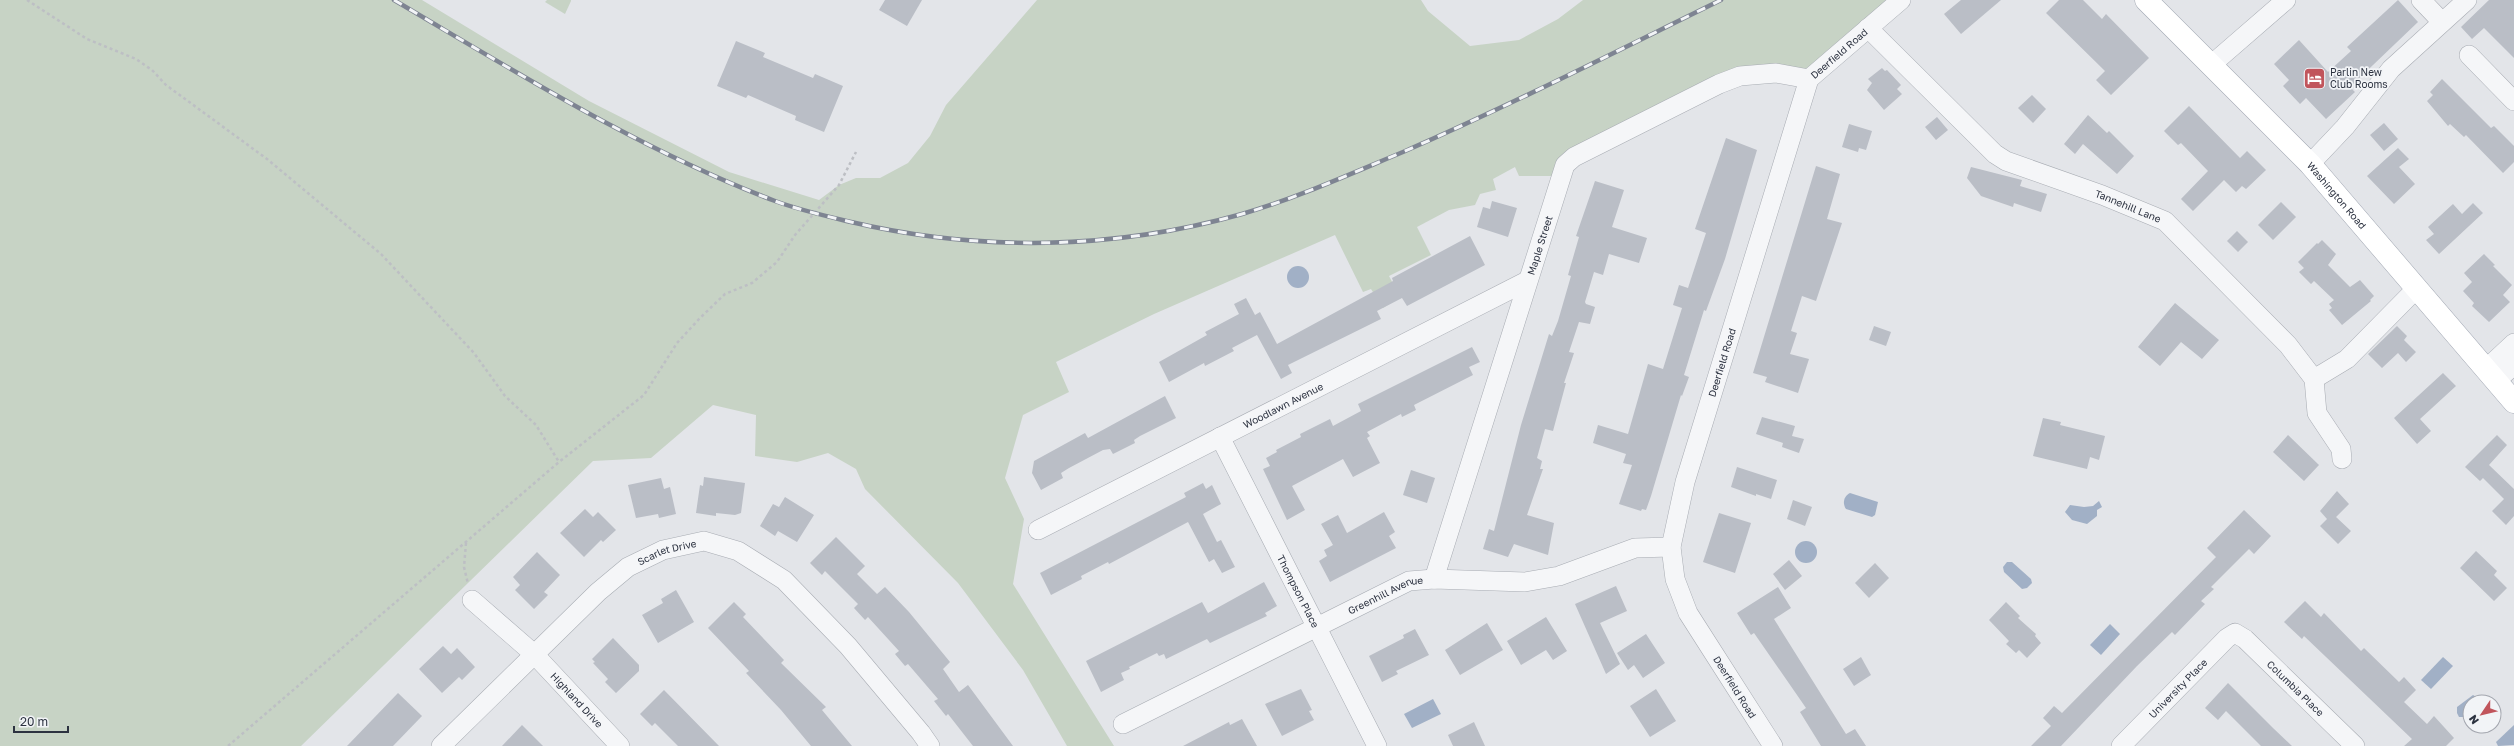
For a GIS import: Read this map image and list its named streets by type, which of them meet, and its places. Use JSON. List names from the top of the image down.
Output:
{
  "streets": {
    "main road": ["Washington Road"],
    "street": [
      "Deerfield Road",
      "Tannehill Lane",
      "Maple Street",
      "Woodlawn Avenue",
      "Scarlet Drive",
      "Thompson Place",
      "Greenhill Avenue",
      "University Place",
      "Columbia Place",
      "Highland Drive"
    ]
  },
  "crossings": [
    ["Deerfield Road", "Tannehill Lane"],
    ["Deerfield Road", "Maple Street"],
    ["Deerfield Road", "Greenhill Avenue"],
    ["Maple Street", "Woodlawn Avenue"],
    ["Maple Street", "Greenhill Avenue"],
    ["Woodlawn Avenue", "Thompson Place"],
    ["Scarlet Drive", "Highland Drive"],
    ["Thompson Place", "Greenhill Avenue"],
    ["University Place", "Columbia Place"]
  ],
  "places": {
    "hotel": ["Parlin New Club Rooms"]
  },
  "scale_bar": "20 m",
  "north": "bottom left"
}
